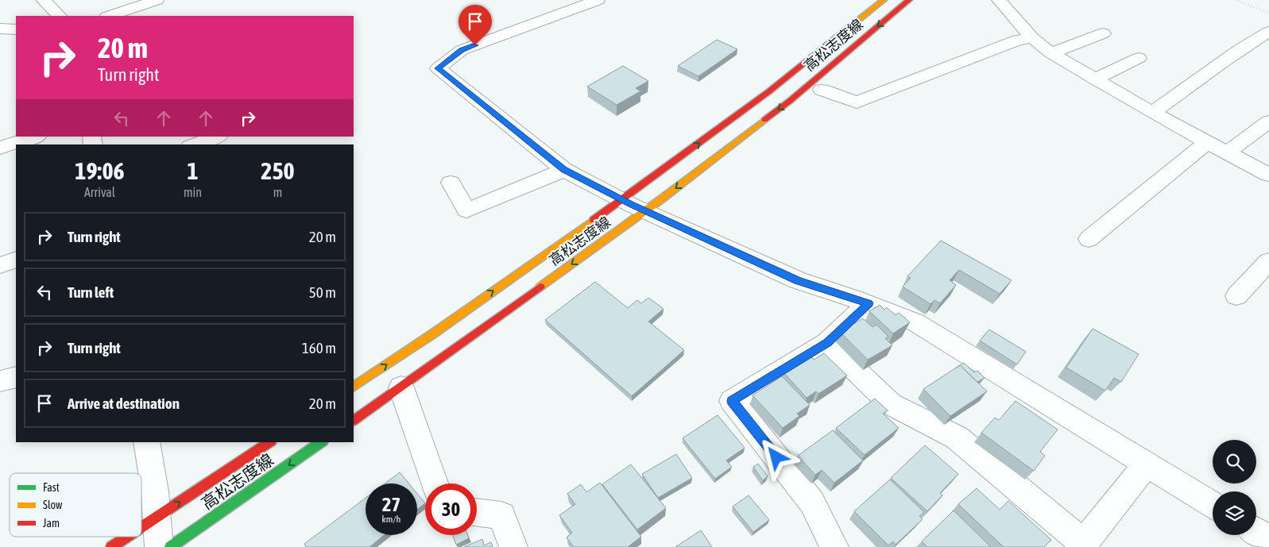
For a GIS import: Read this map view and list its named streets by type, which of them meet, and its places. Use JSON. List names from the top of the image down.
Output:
{
  "streets": {
    "main road": ["高松志度線"]
  },
  "legend": ["Fast", "Slow", "Jam"],
  "page": {
    "turn": ["20 m", "Turn right"],
    "eta": [
      "19:06",
      "Arrival",
      "1",
      "min",
      "250",
      "m"
    ],
    "list": [
      {
        "name": "Turn right",
        "value": "20 m"
      },
      {
        "name": "Turn left",
        "value": "50 m"
      },
      {
        "name": "Turn right",
        "value": "160 m"
      },
      {
        "name": "Arrive at destination",
        "value": "20 m"
      }
    ],
    "speed": "27 km/h",
    "limit": "30"
  }
}
